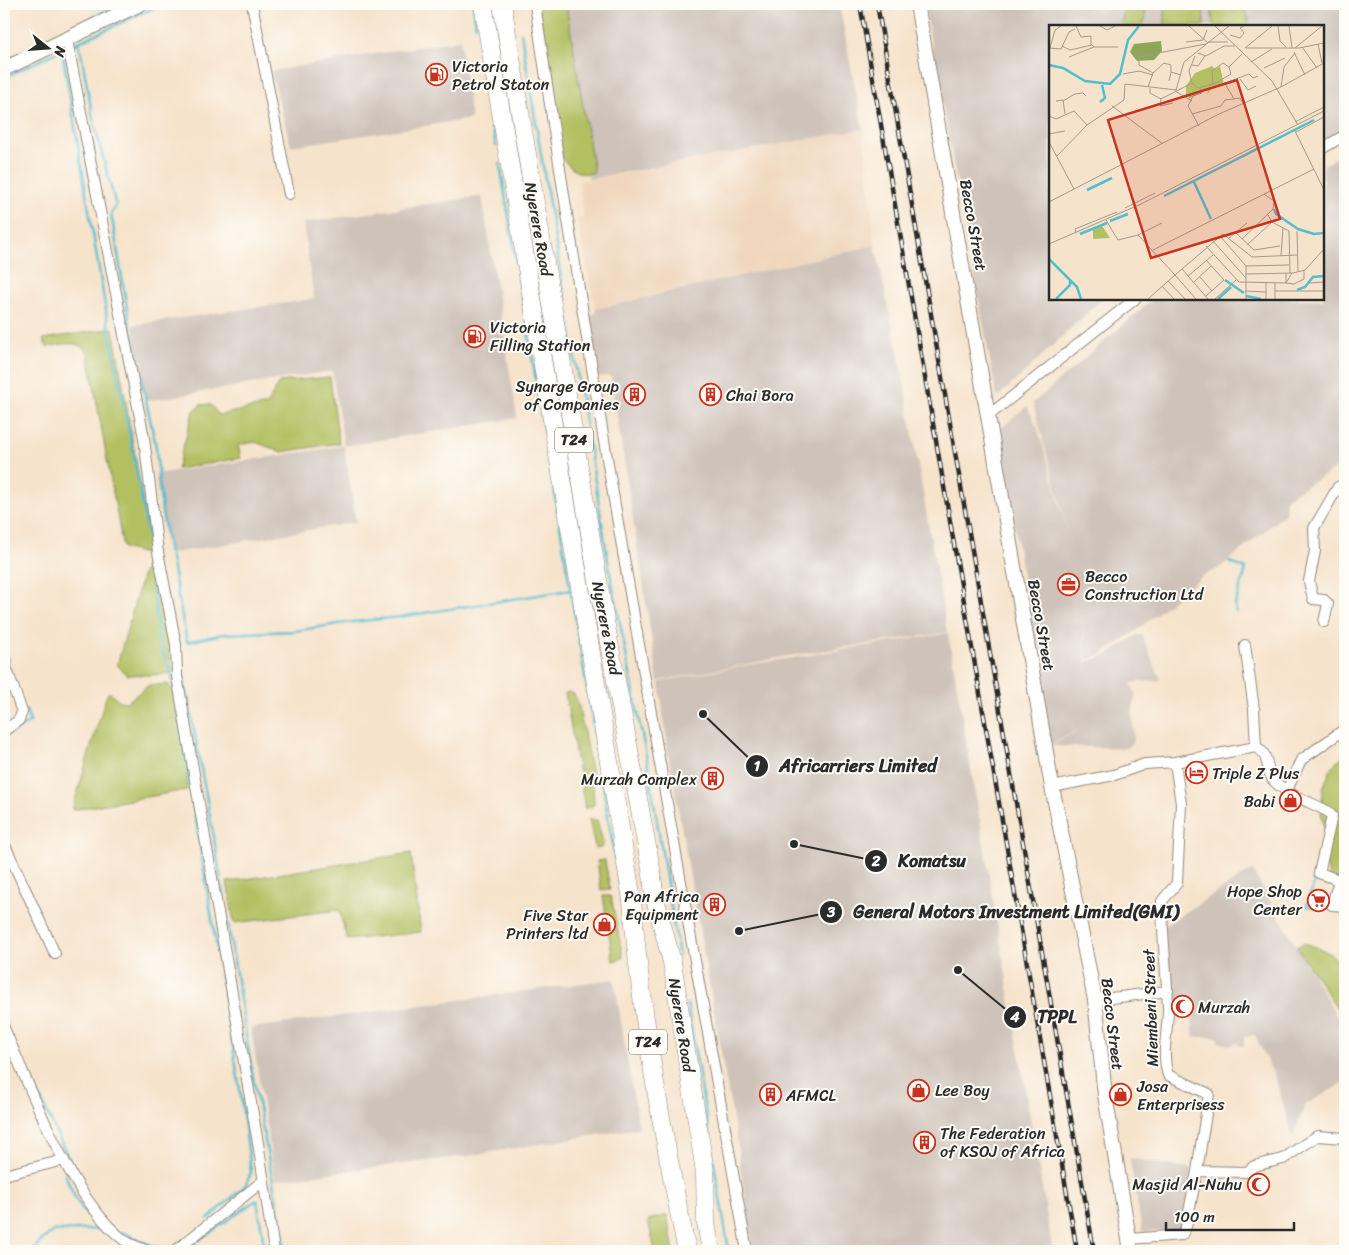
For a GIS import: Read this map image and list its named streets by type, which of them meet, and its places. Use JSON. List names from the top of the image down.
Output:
{
  "streets": {
    "highway": ["Nyerere Road", "T24"],
    "street": ["Becco Street", "Miembeni Street"]
  },
  "places": {
    "fuel station": ["Victoria Petrol Staton", "Victoria Filling Station"],
    "building": [
      "Synarge Group of Companies",
      "Chai Bora",
      "Murzah Complex",
      "Pan Africa Equipment",
      "AFMCL",
      "The Federation of KSOJ of Africa"
    ],
    "office": ["Becco Construction Ltd"],
    "other": [
      "Africarriers Limited",
      "Komatsu",
      "General Motors Investment Limited(GMI)",
      "TPPL"
    ],
    "hotel": ["Triple Z Plus"],
    "shop": [
      "Babi",
      "Five Star Printers ltd",
      "Lee Boy",
      "Josa Enterprisess"
    ],
    "supermarket": ["Hope Shop Center"],
    "mosque": ["Murzah", "Masjid Al-Nuhu"]
  },
  "scale_bar": "100 m",
  "north": "right"
}
